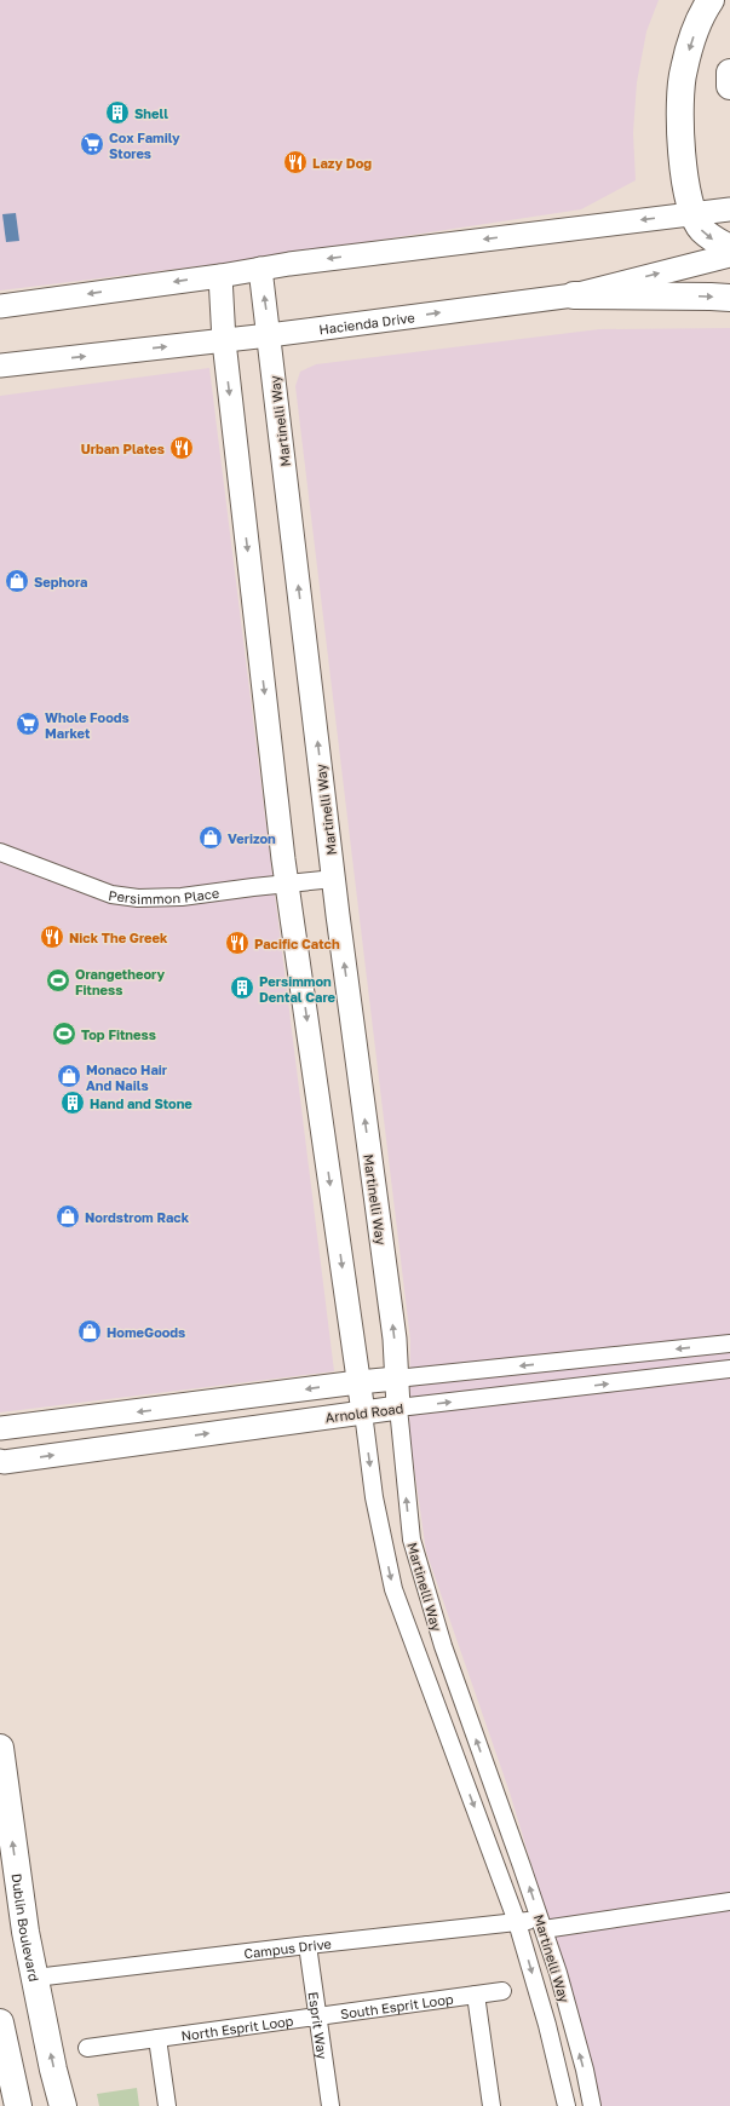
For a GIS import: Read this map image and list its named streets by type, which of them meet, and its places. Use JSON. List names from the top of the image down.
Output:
{
  "streets": {
    "main road": ["Dublin Boulevard"],
    "street": [
      "Hacienda Drive",
      "Martinelli Way",
      "Persimmon Place",
      "Arnold Road",
      "Campus Drive",
      "South Esprit Loop",
      "Esprit Way",
      "North Esprit Loop"
    ]
  },
  "crossings": [
    ["Hacienda Drive", "Martinelli Way"],
    ["Martinelli Way", "Persimmon Place"],
    ["Martinelli Way", "Arnold Road"],
    ["Martinelli Way", "Campus Drive"],
    ["Dublin Boulevard", "Campus Drive"],
    ["Campus Drive", "Esprit Way"],
    ["South Esprit Loop", "Esprit Way"],
    ["South Esprit Loop", "North Esprit Loop"],
    ["Esprit Way", "North Esprit Loop"]
  ],
  "one_way": ["Dublin Boulevard"],
  "places": {
    "building": ["Shell", "Persimmon Dental Care", "Hand and Stone"],
    "supermarket": ["Cox Family Stores", "Whole Foods Market"],
    "restaurant": [
      "Lazy Dog",
      "Urban Plates",
      "Nick The Greek",
      "Pacific Catch"
    ],
    "shop": [
      "Sephora",
      "Verizon",
      "Monaco Hair And Nails",
      "Nordstrom Rack",
      "HomeGoods"
    ],
    "sports": ["Orangetheory Fitness", "Top Fitness"]
  }
}
